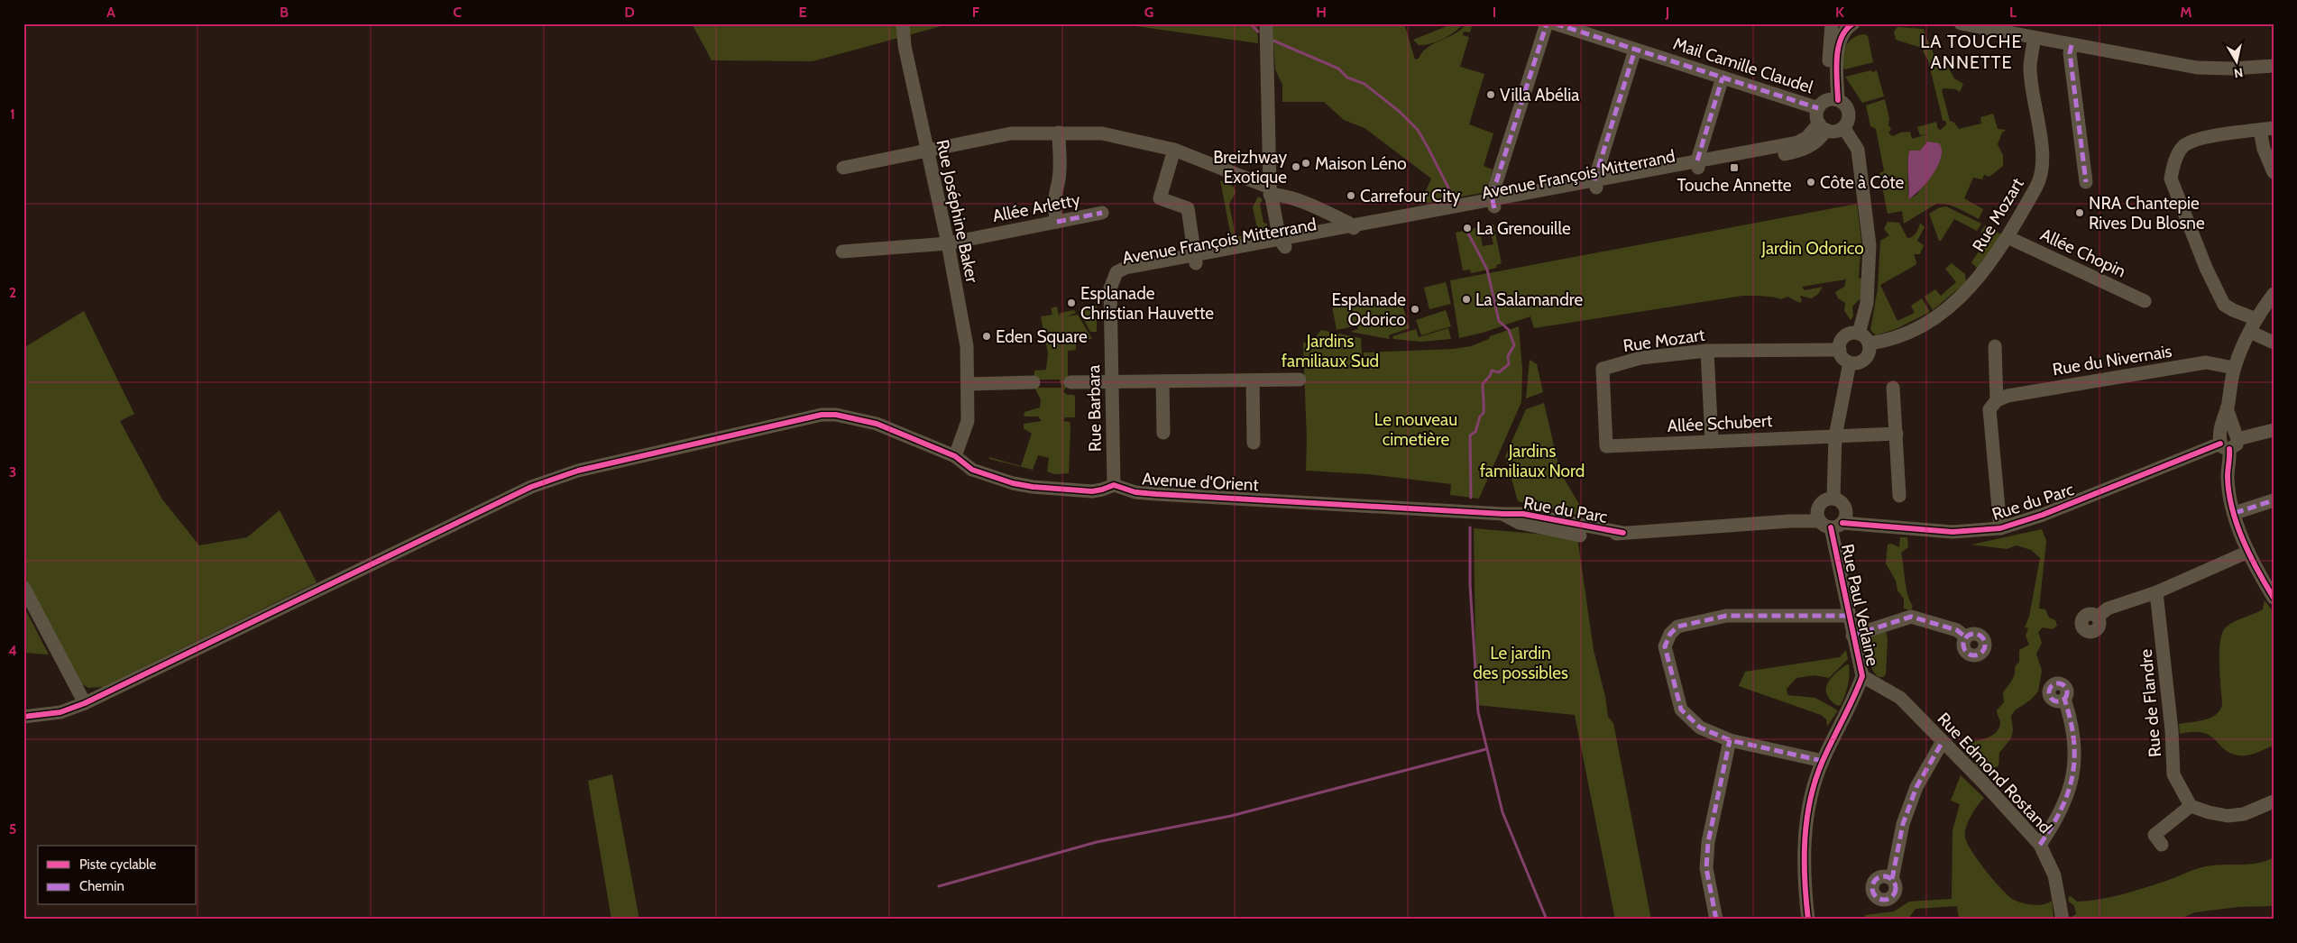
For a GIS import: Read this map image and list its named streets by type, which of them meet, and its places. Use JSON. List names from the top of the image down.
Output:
{
  "streets": {
    "street": [
      "Mail Camille Claudel",
      "Avenue François Mitterrand",
      "Allée Arletty",
      "Rue Joséphine Baker",
      "Rue Mozart",
      "Allée Chopin",
      "Rue du Nivernais",
      "Rue Barbara",
      "Allée Schubert",
      "Avenue d'Orient",
      "Rue du Parc",
      "Rue Paul Verlaine",
      "Rue de Flandre",
      "Rue Edmond Rostand"
    ]
  },
  "crossings": [
    ["Mail Camille Claudel", "Avenue François Mitterrand"],
    ["Avenue François Mitterrand", "Rue Barbara"],
    ["Allée Arletty", "Rue Joséphine Baker"],
    ["Rue Mozart", "Allée Chopin"],
    ["Rue Mozart", "Allée Schubert"],
    ["Rue Barbara", "Avenue d'Orient"],
    ["Avenue d'Orient", "Rue du Parc"],
    ["Rue du Parc", "Rue Paul Verlaine"],
    ["Rue Paul Verlaine", "Rue Edmond Rostand"]
  ],
  "districts": ["LA TOUCHE ANNETTE"],
  "parks": [
    "Jardin Odorico",
    "Jardins familiaux Sud",
    "Le nouveau cimetière",
    "Jardins familiaux Nord",
    "Le jardin des possibles"
  ],
  "places": {
    "other": [
      "Villa Abélia",
      "Maison Léno",
      "Breizhway Exotique",
      "Côte à Côte",
      "Carrefour City",
      "NRA Chantepie Rives Du Blosne",
      "La Grenouille",
      "La Salamandre",
      "Esplanade Christian Hauvette",
      "Esplanade Odorico",
      "Eden Square"
    ],
    "transit": ["Touche Annette"]
  },
  "legend": ["Piste cyclable", "Chemin"],
  "north": "bottom",
  "grid": {
    "columns": [
      "A",
      "B",
      "C",
      "D",
      "E",
      "F",
      "G",
      "H",
      "I",
      "J",
      "K",
      "L",
      "M"
    ],
    "rows": [
      "1",
      "2",
      "3",
      "4",
      "5"
    ]
  }
}
